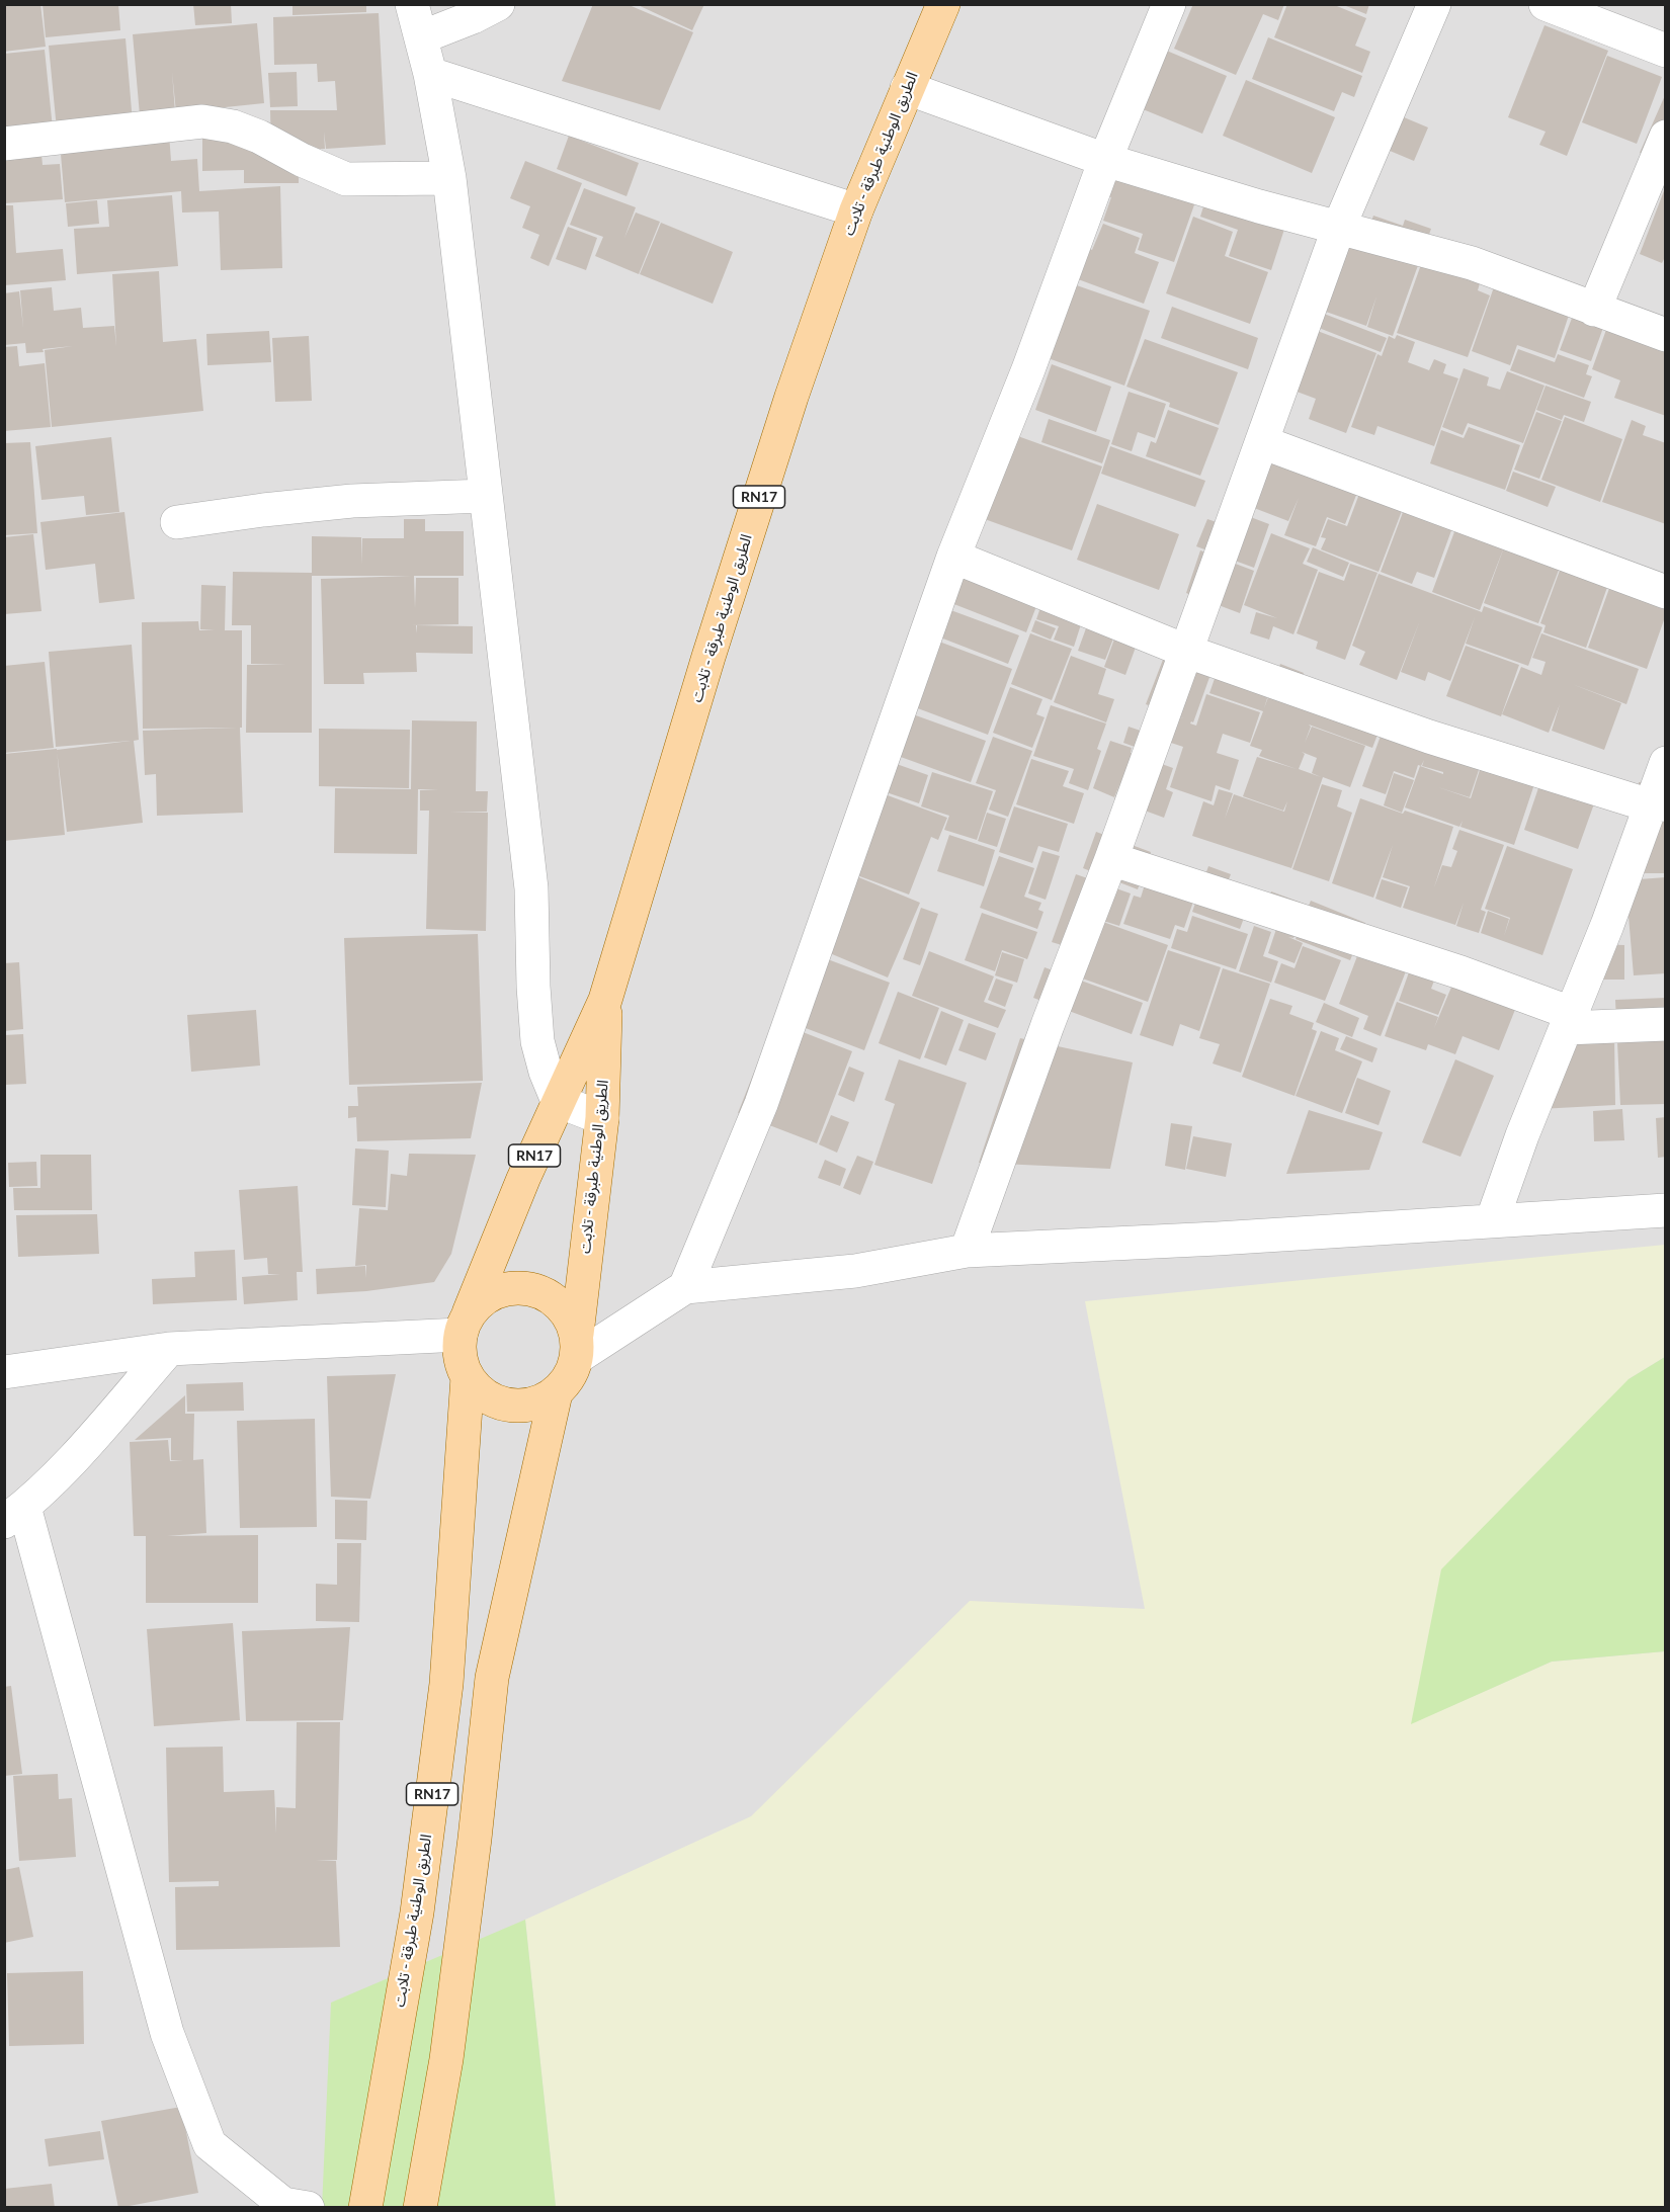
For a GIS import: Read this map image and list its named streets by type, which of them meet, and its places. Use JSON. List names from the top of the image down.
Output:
{
  "streets": {
    "main road": ["الطريق الوطنية طبرقة - تلابت", "RN17"]
  },
  "crossings": [
    ["الطريق الوطنية طبرقة - تلابت", "RN17"]
  ]
}
